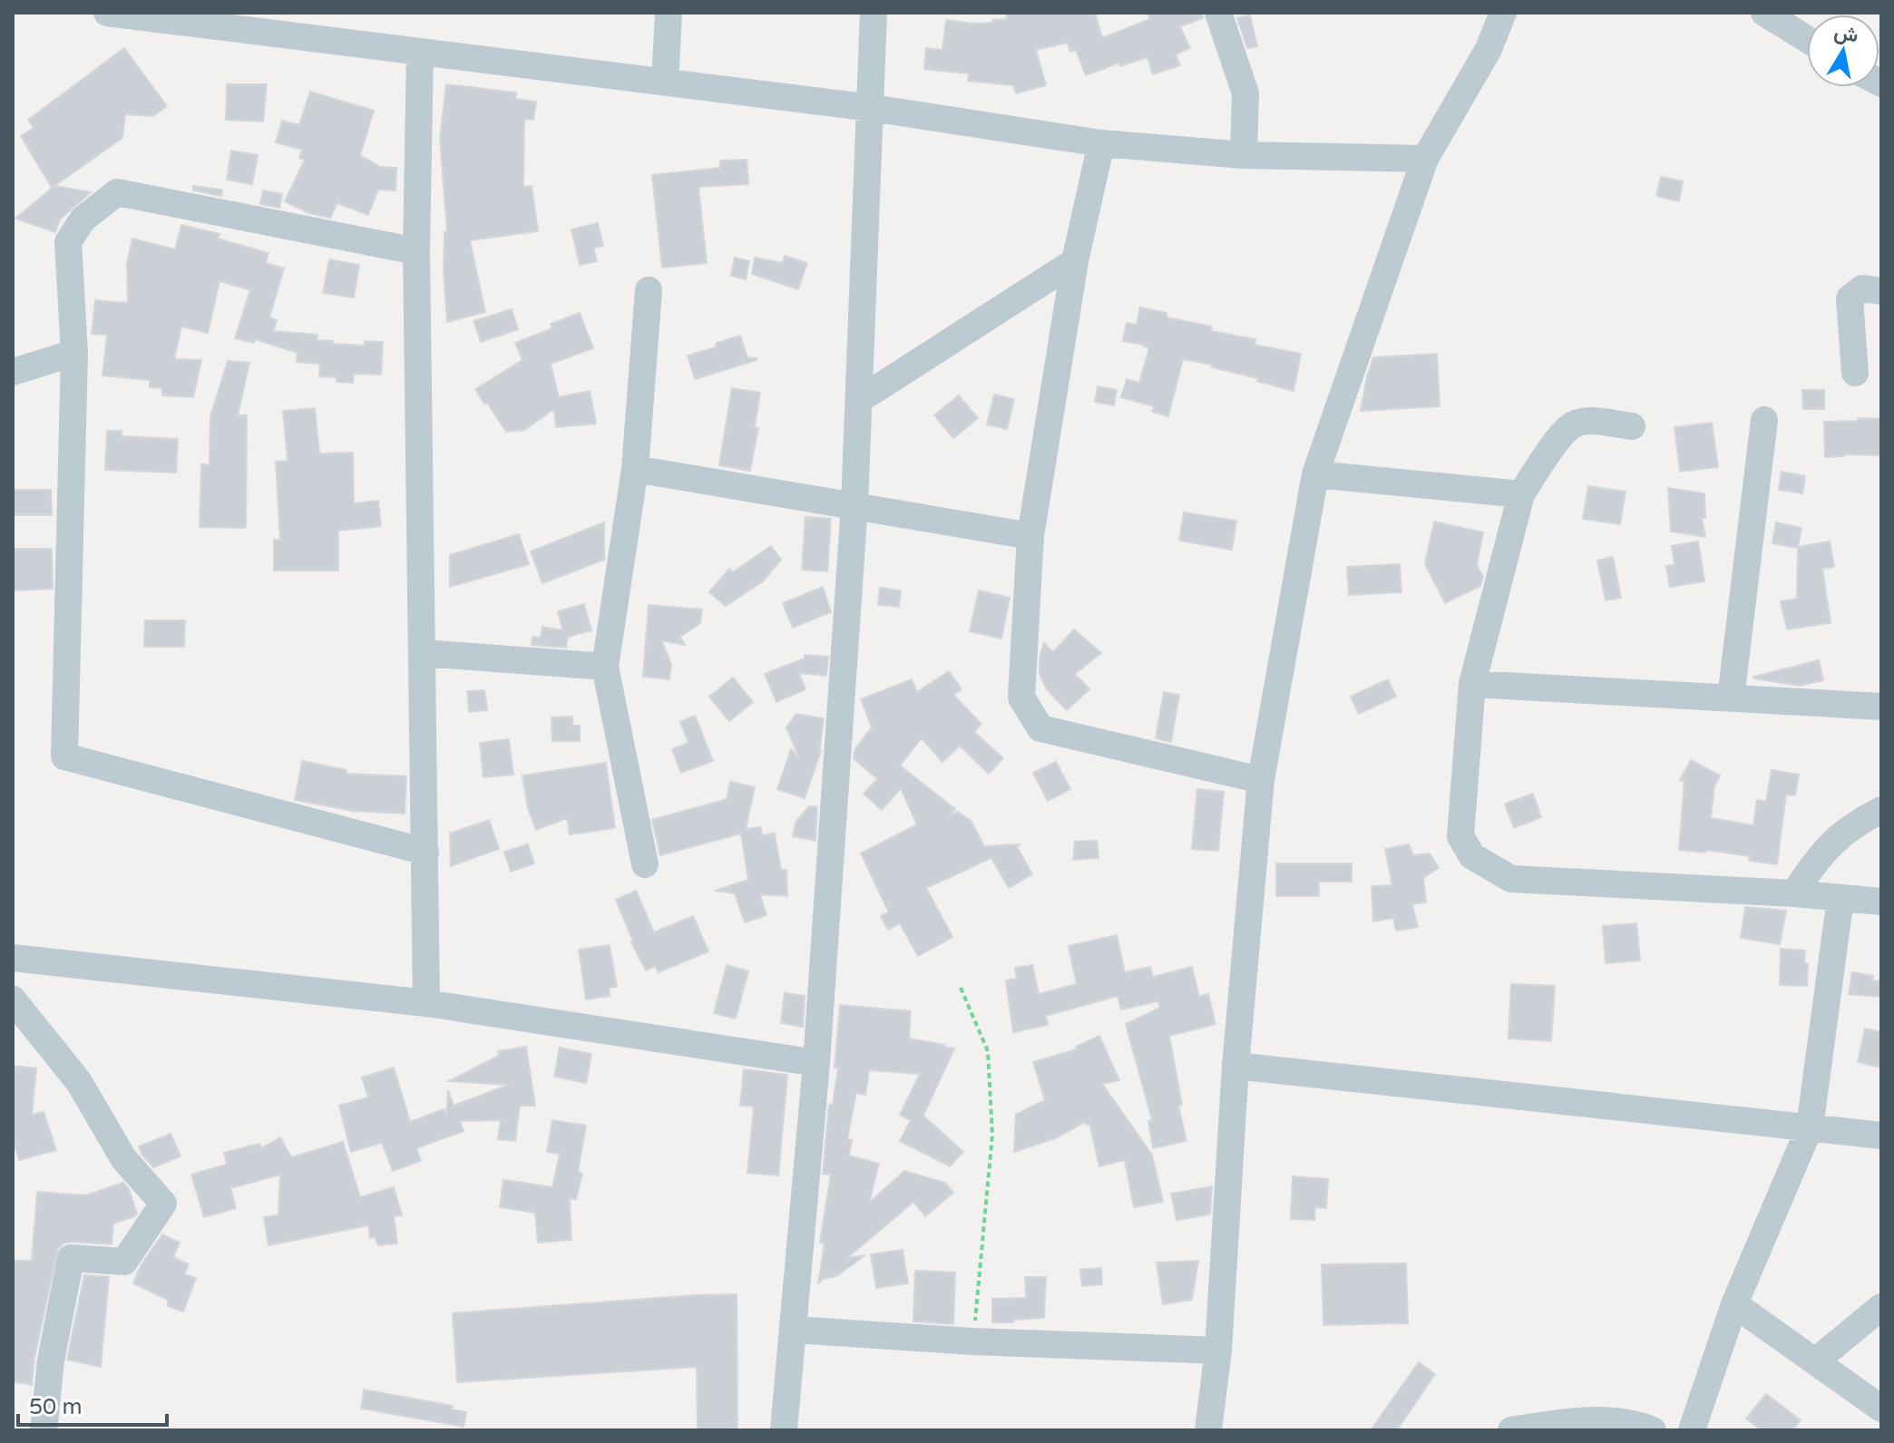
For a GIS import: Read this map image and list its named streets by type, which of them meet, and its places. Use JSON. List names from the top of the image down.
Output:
{
  "scale_bar": "50 m",
  "north": "top"
}
